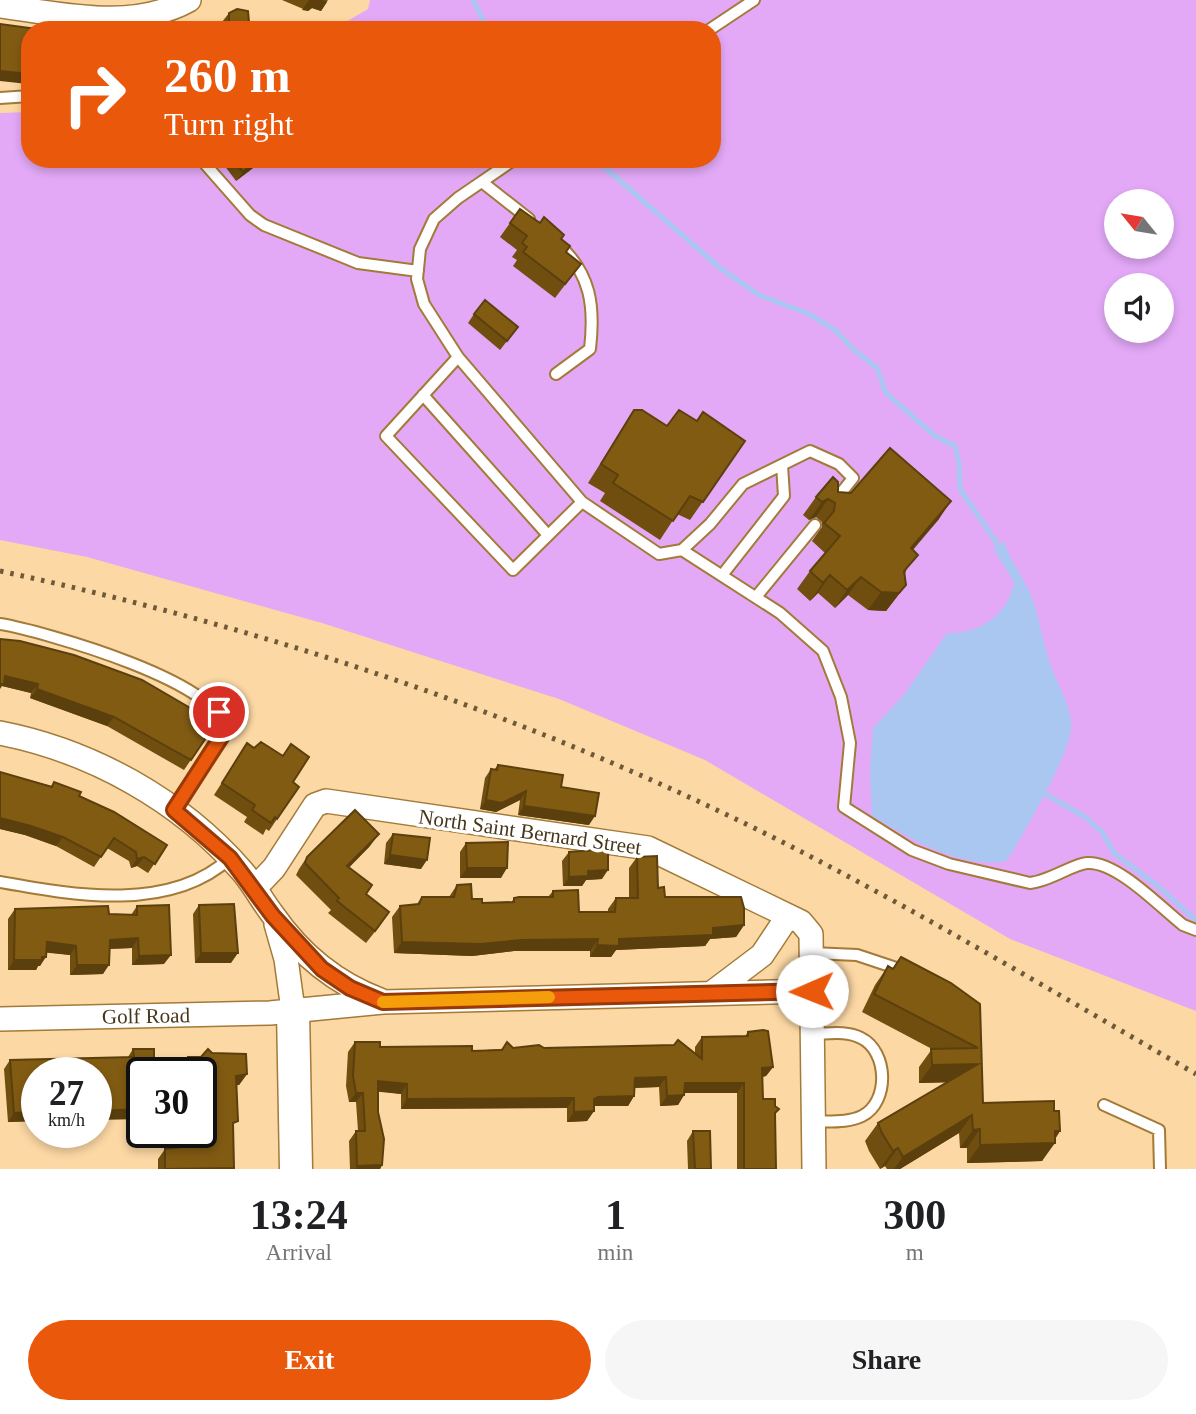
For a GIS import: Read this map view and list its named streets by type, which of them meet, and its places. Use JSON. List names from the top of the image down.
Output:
{
  "streets": {
    "street": ["North Saint Bernard Street", "Golf Road"]
  },
  "crossings": [
    ["North Saint Bernard Street", "Golf Road"]
  ],
  "north": "top left",
  "page": {
    "turn": ["260 m", "Turn right"],
    "speed": "27 km/h",
    "limit": "30",
    "eta": [
      "13:24",
      "Arrival",
      "1",
      "min",
      "300",
      "m"
    ],
    "buttons": ["Exit", "Share"]
  }
}
